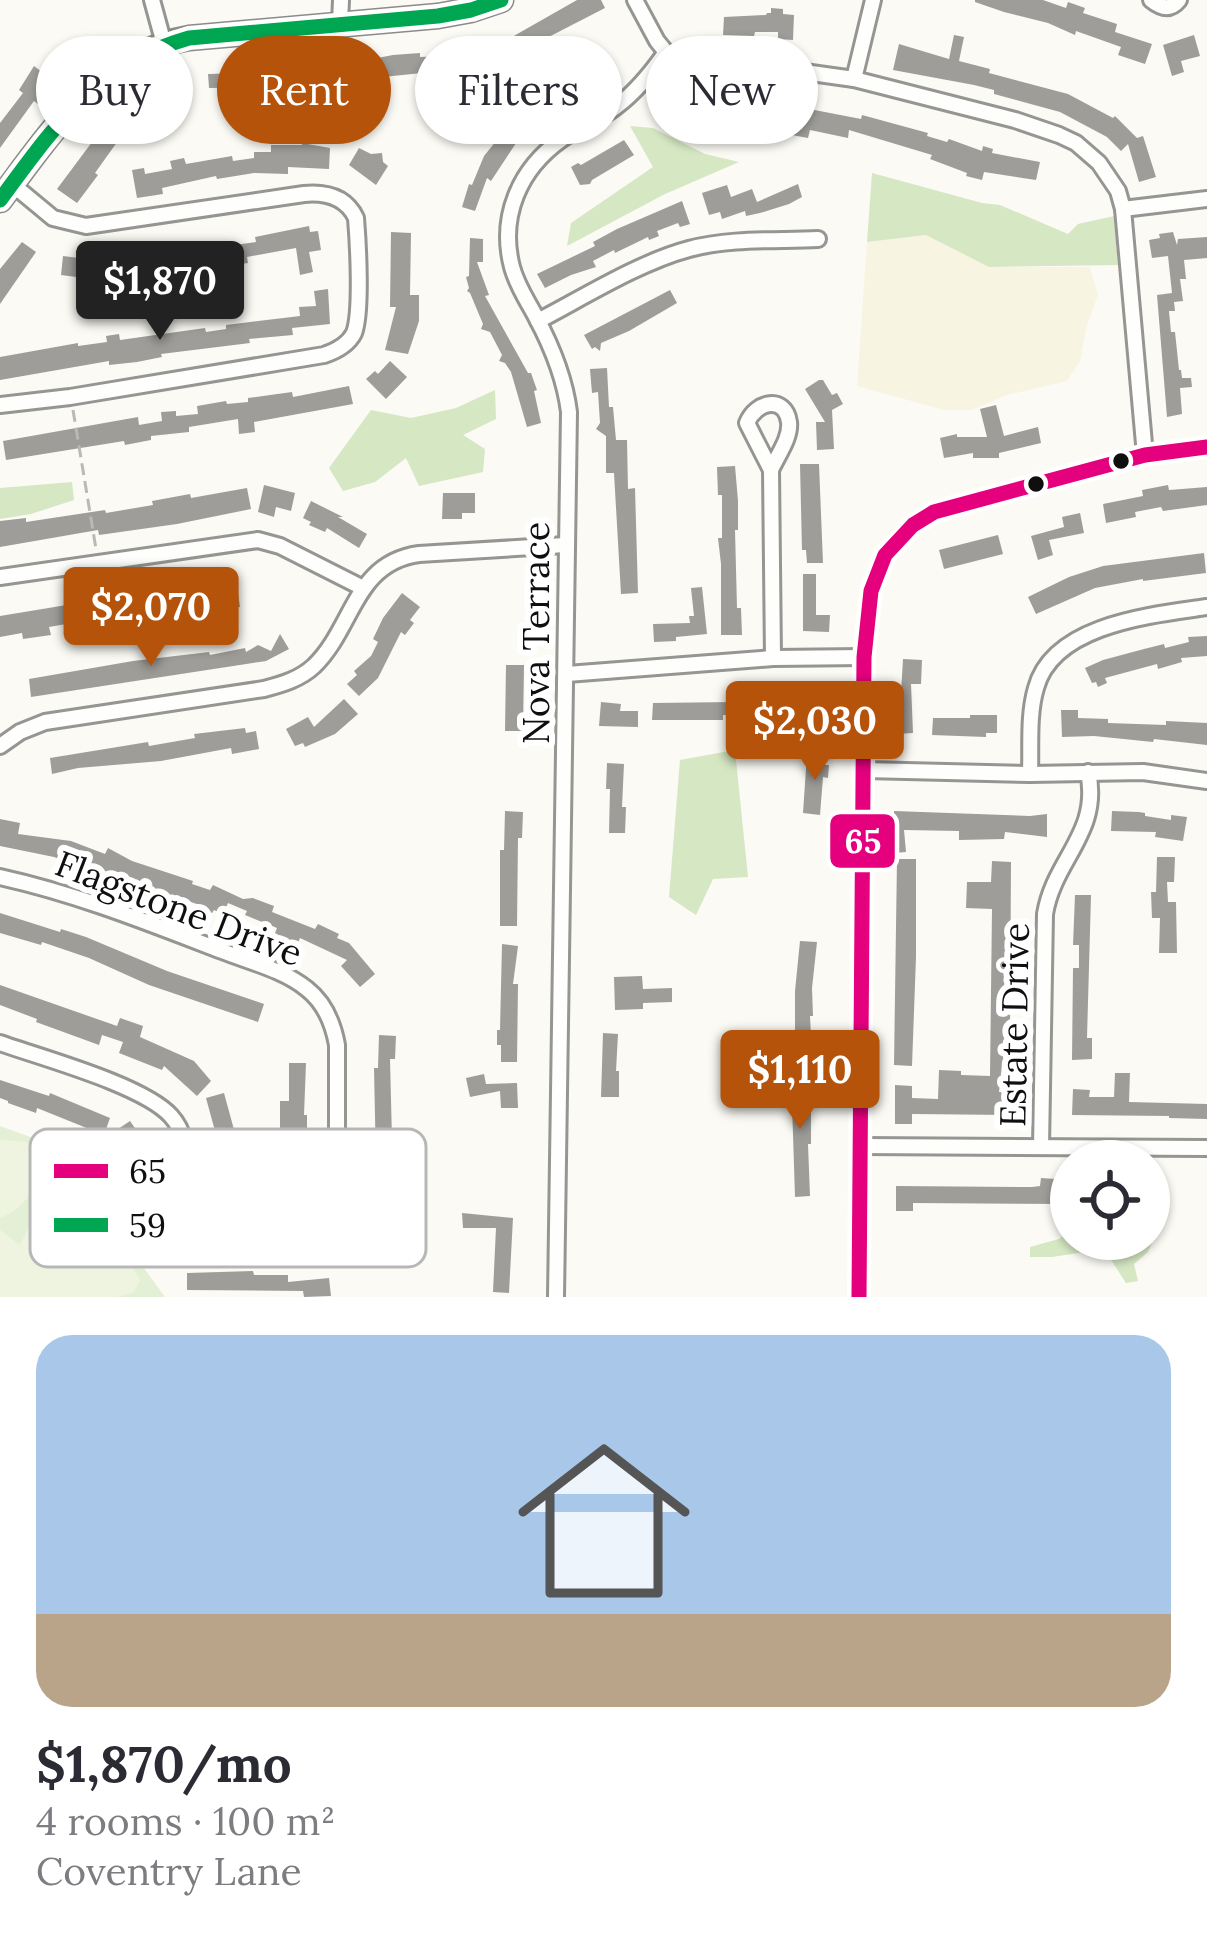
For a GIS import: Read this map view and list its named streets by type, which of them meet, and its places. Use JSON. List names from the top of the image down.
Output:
{
  "streets": {
    "street": ["Nova Terrace", "Flagstone Drive", "Estate Drive"]
  },
  "lines": ["transit line 59", "transit line 65"],
  "legend": ["65", "59"],
  "page": {
    "chip": [
      "Buy",
      "Rent",
      "Filters",
      "New"
    ],
    "price": [
      "$1,870",
      "$2,070",
      "$2,030",
      "$1,110"
    ],
    "list": [
      {
        "name": "$1,870/mo",
        "note": "4 rooms · 100 m² · Coventry Lane"
      }
    ]
  }
}
